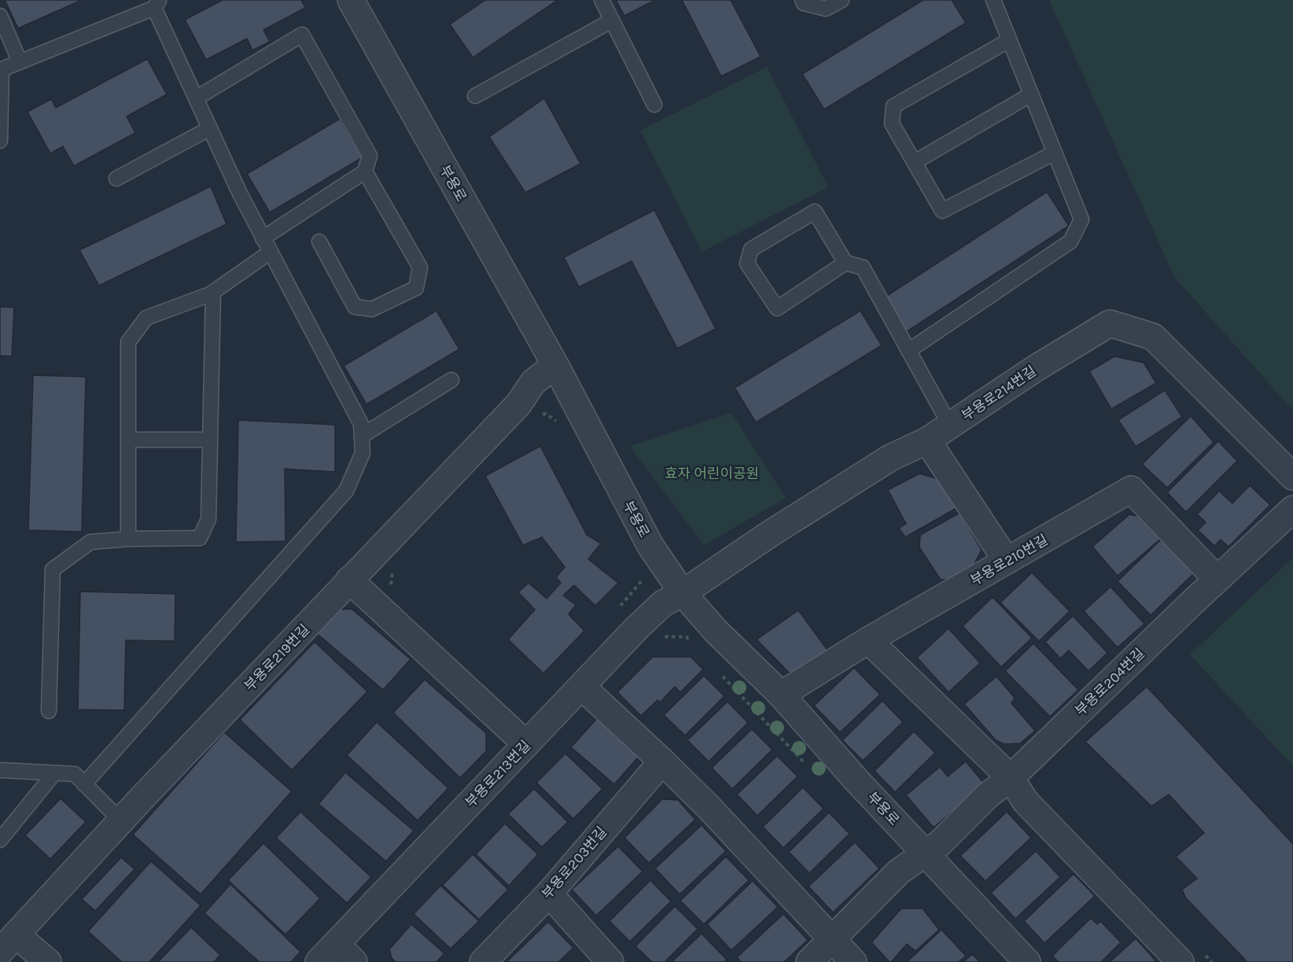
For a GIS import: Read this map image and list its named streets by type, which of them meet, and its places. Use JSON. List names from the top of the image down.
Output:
{
  "streets": {
    "street": [
      "부용로",
      "부용로214번길",
      "부용로210번길",
      "부용로219번길",
      "부용로204번길",
      "부용로213번길",
      "부용로203번길"
    ]
  },
  "crossings": [
    ["부용로", "부용로214번길"],
    ["부용로", "부용로210번길"],
    ["부용로", "부용로219번길"],
    ["부용로", "부용로204번길"],
    ["부용로", "부용로213번길"],
    ["부용로214번길", "부용로213번길"],
    ["부용로210번길", "부용로204번길"]
  ],
  "parks": ["효자 어린이공원"]
}
